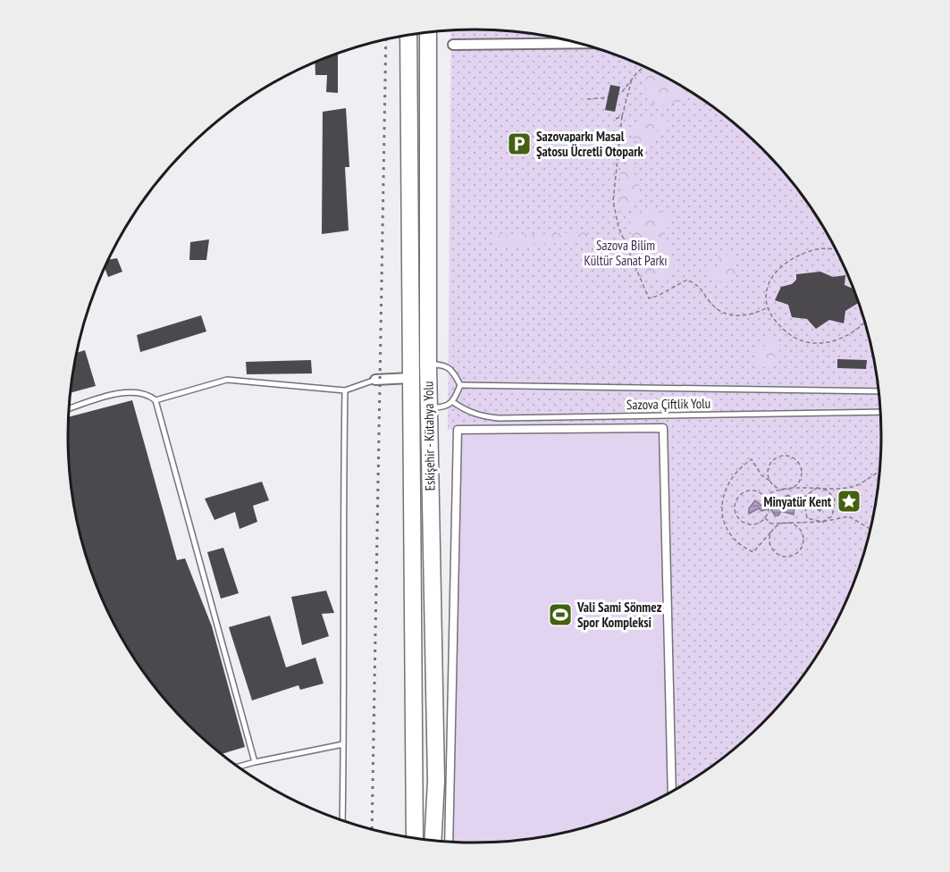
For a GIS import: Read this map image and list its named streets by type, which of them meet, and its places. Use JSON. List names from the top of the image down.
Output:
{
  "streets": {
    "highway": ["Eskişehir - Kütahya Yolu"],
    "lane": ["Sazova Çiftlik Yolu"]
  },
  "parks": ["Sazova Bilim Kültür Sanat Parkı"],
  "places": {
    "parking": ["Sazovaparkı Masal Şatosu Ücretli Otopark"],
    "place": ["Minyatür Kent"],
    "sports": ["Vali Sami Sönmez Spor Kompleksi"]
  }
}
